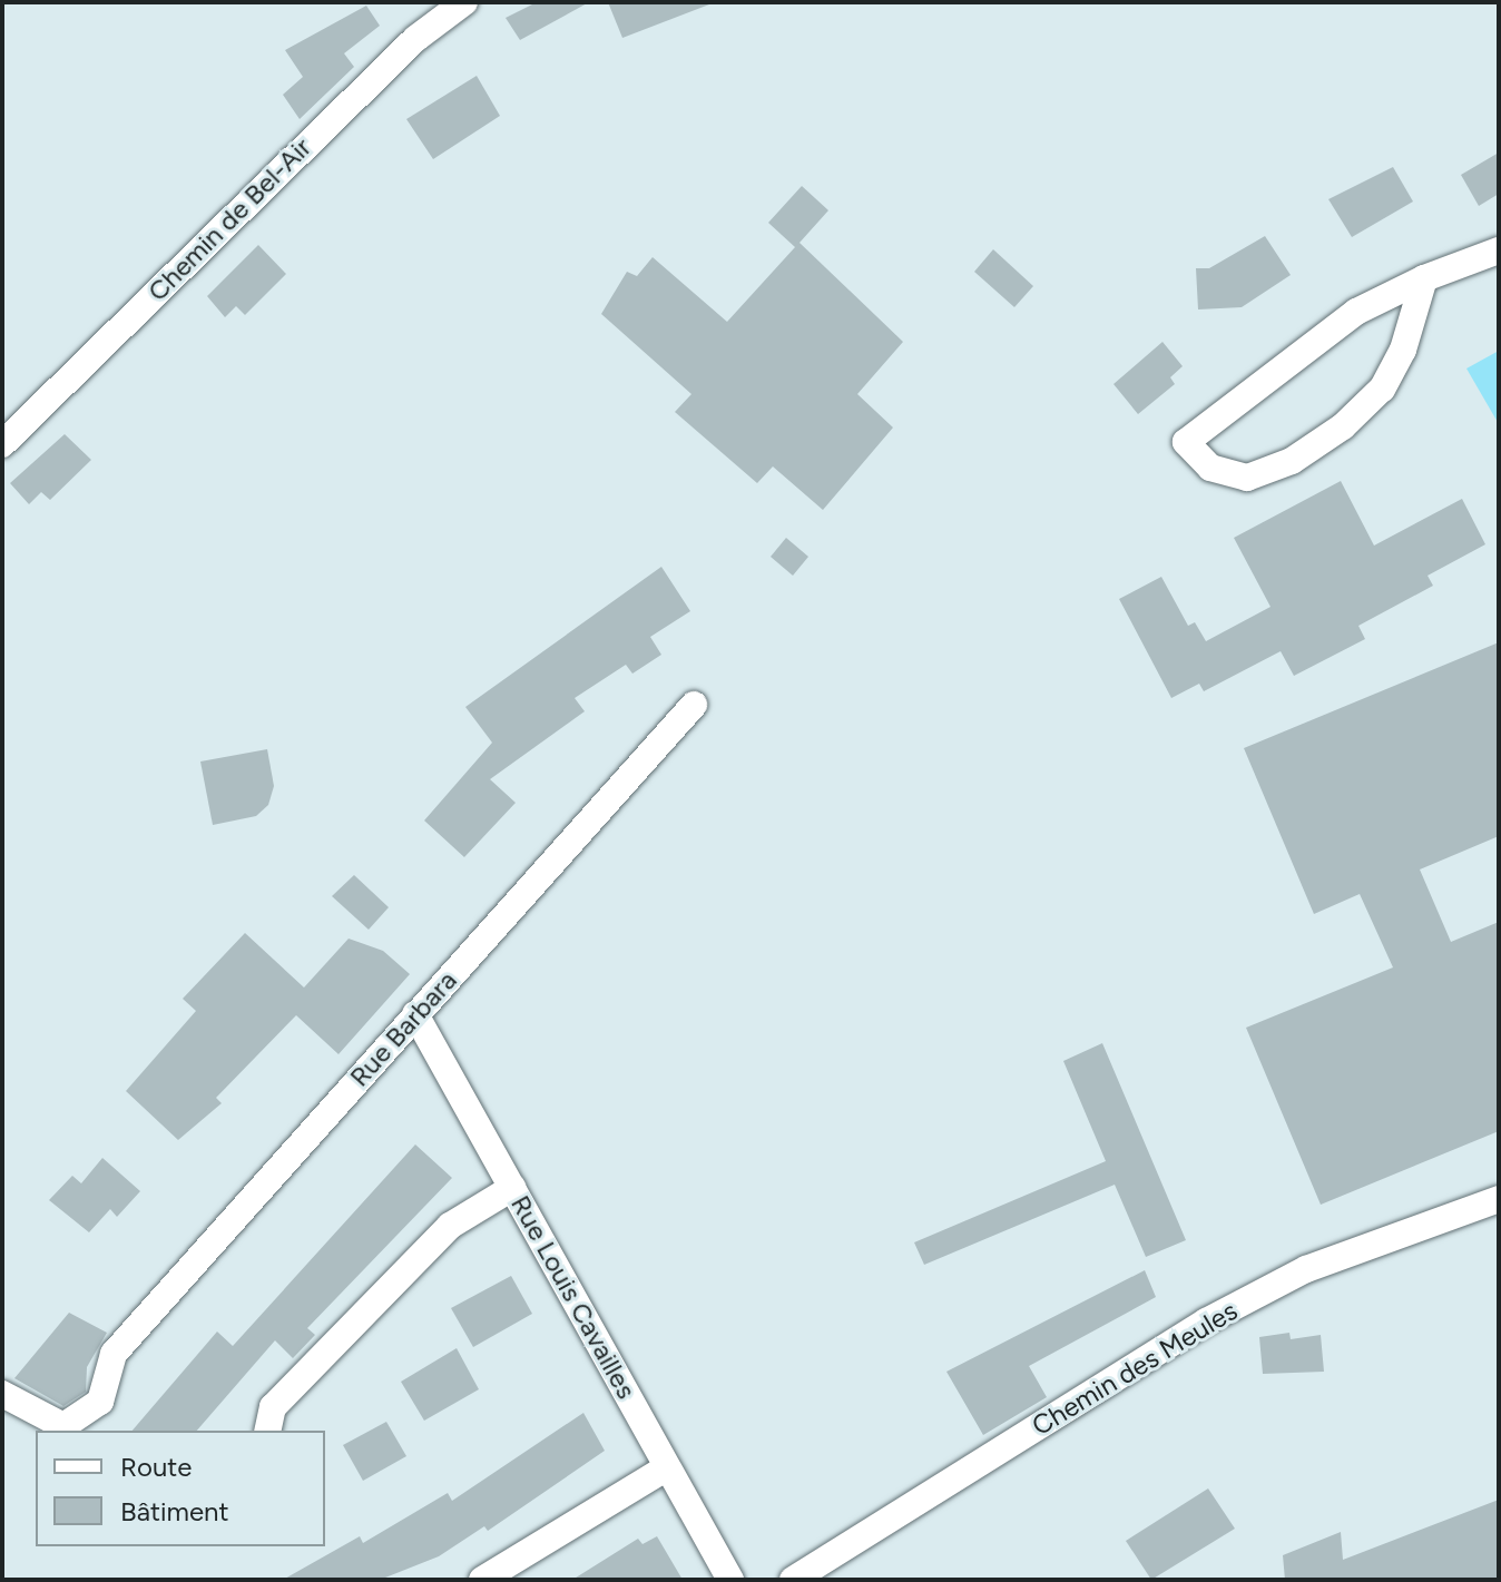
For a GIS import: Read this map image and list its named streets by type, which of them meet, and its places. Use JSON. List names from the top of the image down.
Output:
{
  "streets": {
    "street": [
      "Chemin de Bel-Air",
      "Rue Barbara",
      "Rue Louis Cavailles",
      "Chemin des Meules"
    ]
  },
  "crossings": [
    ["Rue Barbara", "Rue Louis Cavailles"]
  ],
  "legend": ["Route", "Bâtiment"]
}
